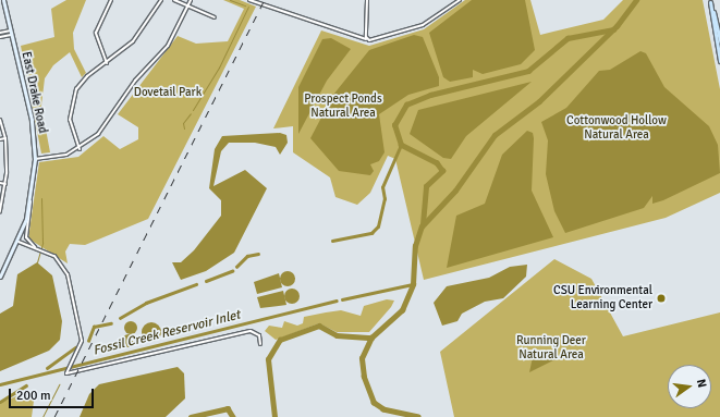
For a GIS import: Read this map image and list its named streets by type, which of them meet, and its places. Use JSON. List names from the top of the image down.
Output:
{
  "streets": {
    "main road": ["East Drake Road"]
  },
  "water": ["Fossil Creek Reservoir Inlet"],
  "parks": [
    "Dovetail Park",
    "Prospect Ponds Natural Area",
    "Cottonwood Hollow Natural Area",
    "Running Deer Natural Area"
  ],
  "places": ["CSU Environmental Learning Center"],
  "scale_bar": "200 m",
  "north": "right"
}
